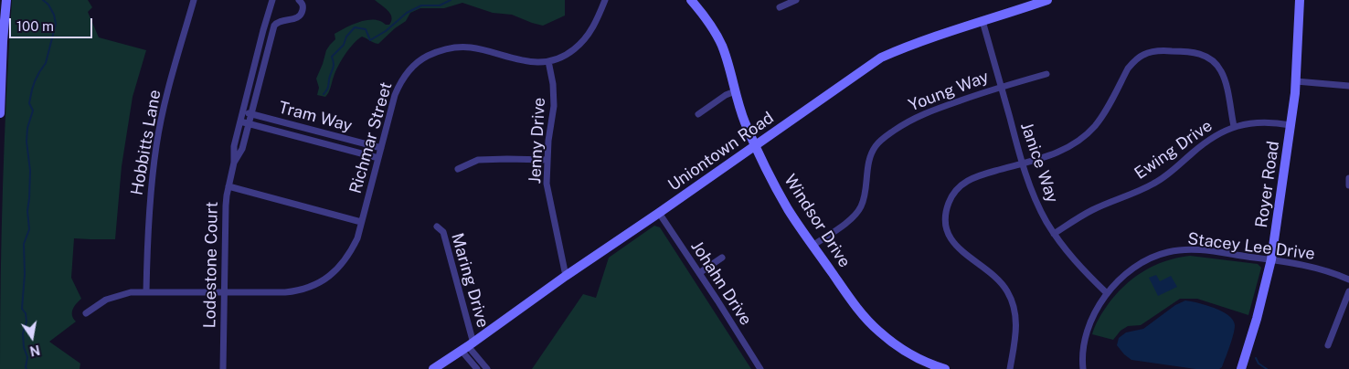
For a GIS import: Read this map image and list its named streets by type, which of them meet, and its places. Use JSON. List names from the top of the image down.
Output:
{
  "streets": {
    "street": [
      "Young Way",
      "Tram Way",
      "Richmar Street",
      "Jenny Drive",
      "Hobbitts Lane",
      "Ewing Drive",
      "Uniontown Road",
      "Janice Way",
      "Royer Road",
      "Windsor Drive",
      "Stacey Lee Drive",
      "Lodestone Court",
      "Maring Drive",
      "Johahn Drive"
    ]
  },
  "crossings": [
    ["Young Way", "Janice Way"],
    ["Young Way", "Windsor Drive"],
    ["Tram Way", "Richmar Street"],
    ["Tram Way", "Lodestone Court"],
    ["Richmar Street", "Jenny Drive"],
    ["Richmar Street", "Hobbitts Lane"],
    ["Richmar Street", "Lodestone Court"],
    ["Jenny Drive", "Uniontown Road"],
    ["Ewing Drive", "Janice Way"],
    ["Ewing Drive", "Royer Road"],
    ["Uniontown Road", "Janice Way"],
    ["Uniontown Road", "Windsor Drive"],
    ["Uniontown Road", "Maring Drive"],
    ["Uniontown Road", "Johahn Drive"],
    ["Janice Way", "Stacey Lee Drive"],
    ["Royer Road", "Stacey Lee Drive"]
  ],
  "scale_bar": "100 m",
  "north": "bottom"
}
